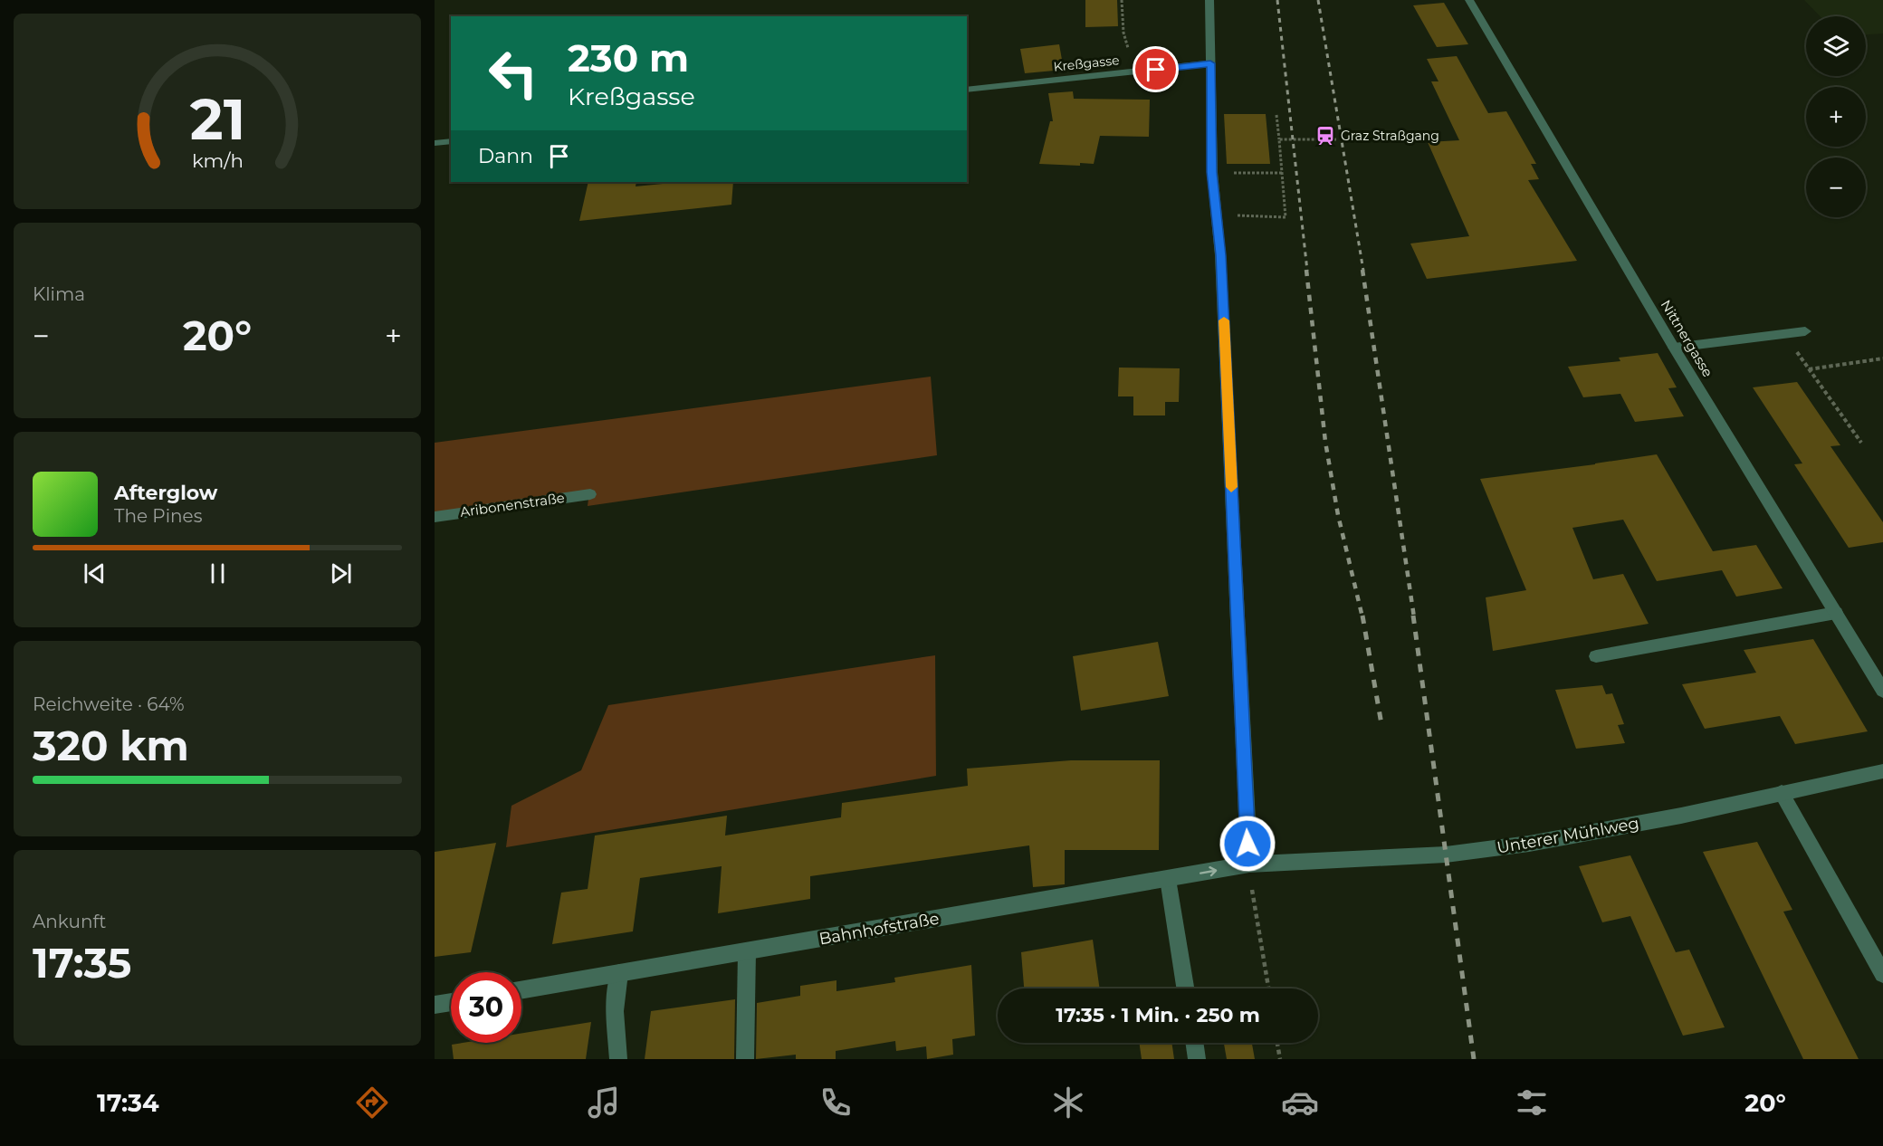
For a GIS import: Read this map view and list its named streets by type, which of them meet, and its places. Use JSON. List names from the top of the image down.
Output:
{
  "streets": {
    "street": [
      "Kreßgasse",
      "Nittnergasse",
      "Aribonenstraße",
      "Unterer Mühlweg",
      "Bahnhofstraße"
    ]
  },
  "crossings": [
    ["Unterer Mühlweg", "Bahnhofstraße"]
  ],
  "places": {
    "station": ["Graz Straßgang"]
  },
  "page": {
    "map_buttons": ["+", "−"],
    "turn": ["230 m", "Kreßgasse"],
    "then": "Dann",
    "tile": [
      "Klima",
      ["Reichweite · 64%", "320 km"],
      ["Ankunft", "17:35"]
    ],
    "heat": ["−", "20°", "+"],
    "song": ["Afterglow", "The Pines"],
    "limit": "30",
    "trip": "17:35 · 1 Min. · 250 m",
    "tabs": ["17:34", "20°"],
    "gauge": ["21", "km/h"]
  }
}
